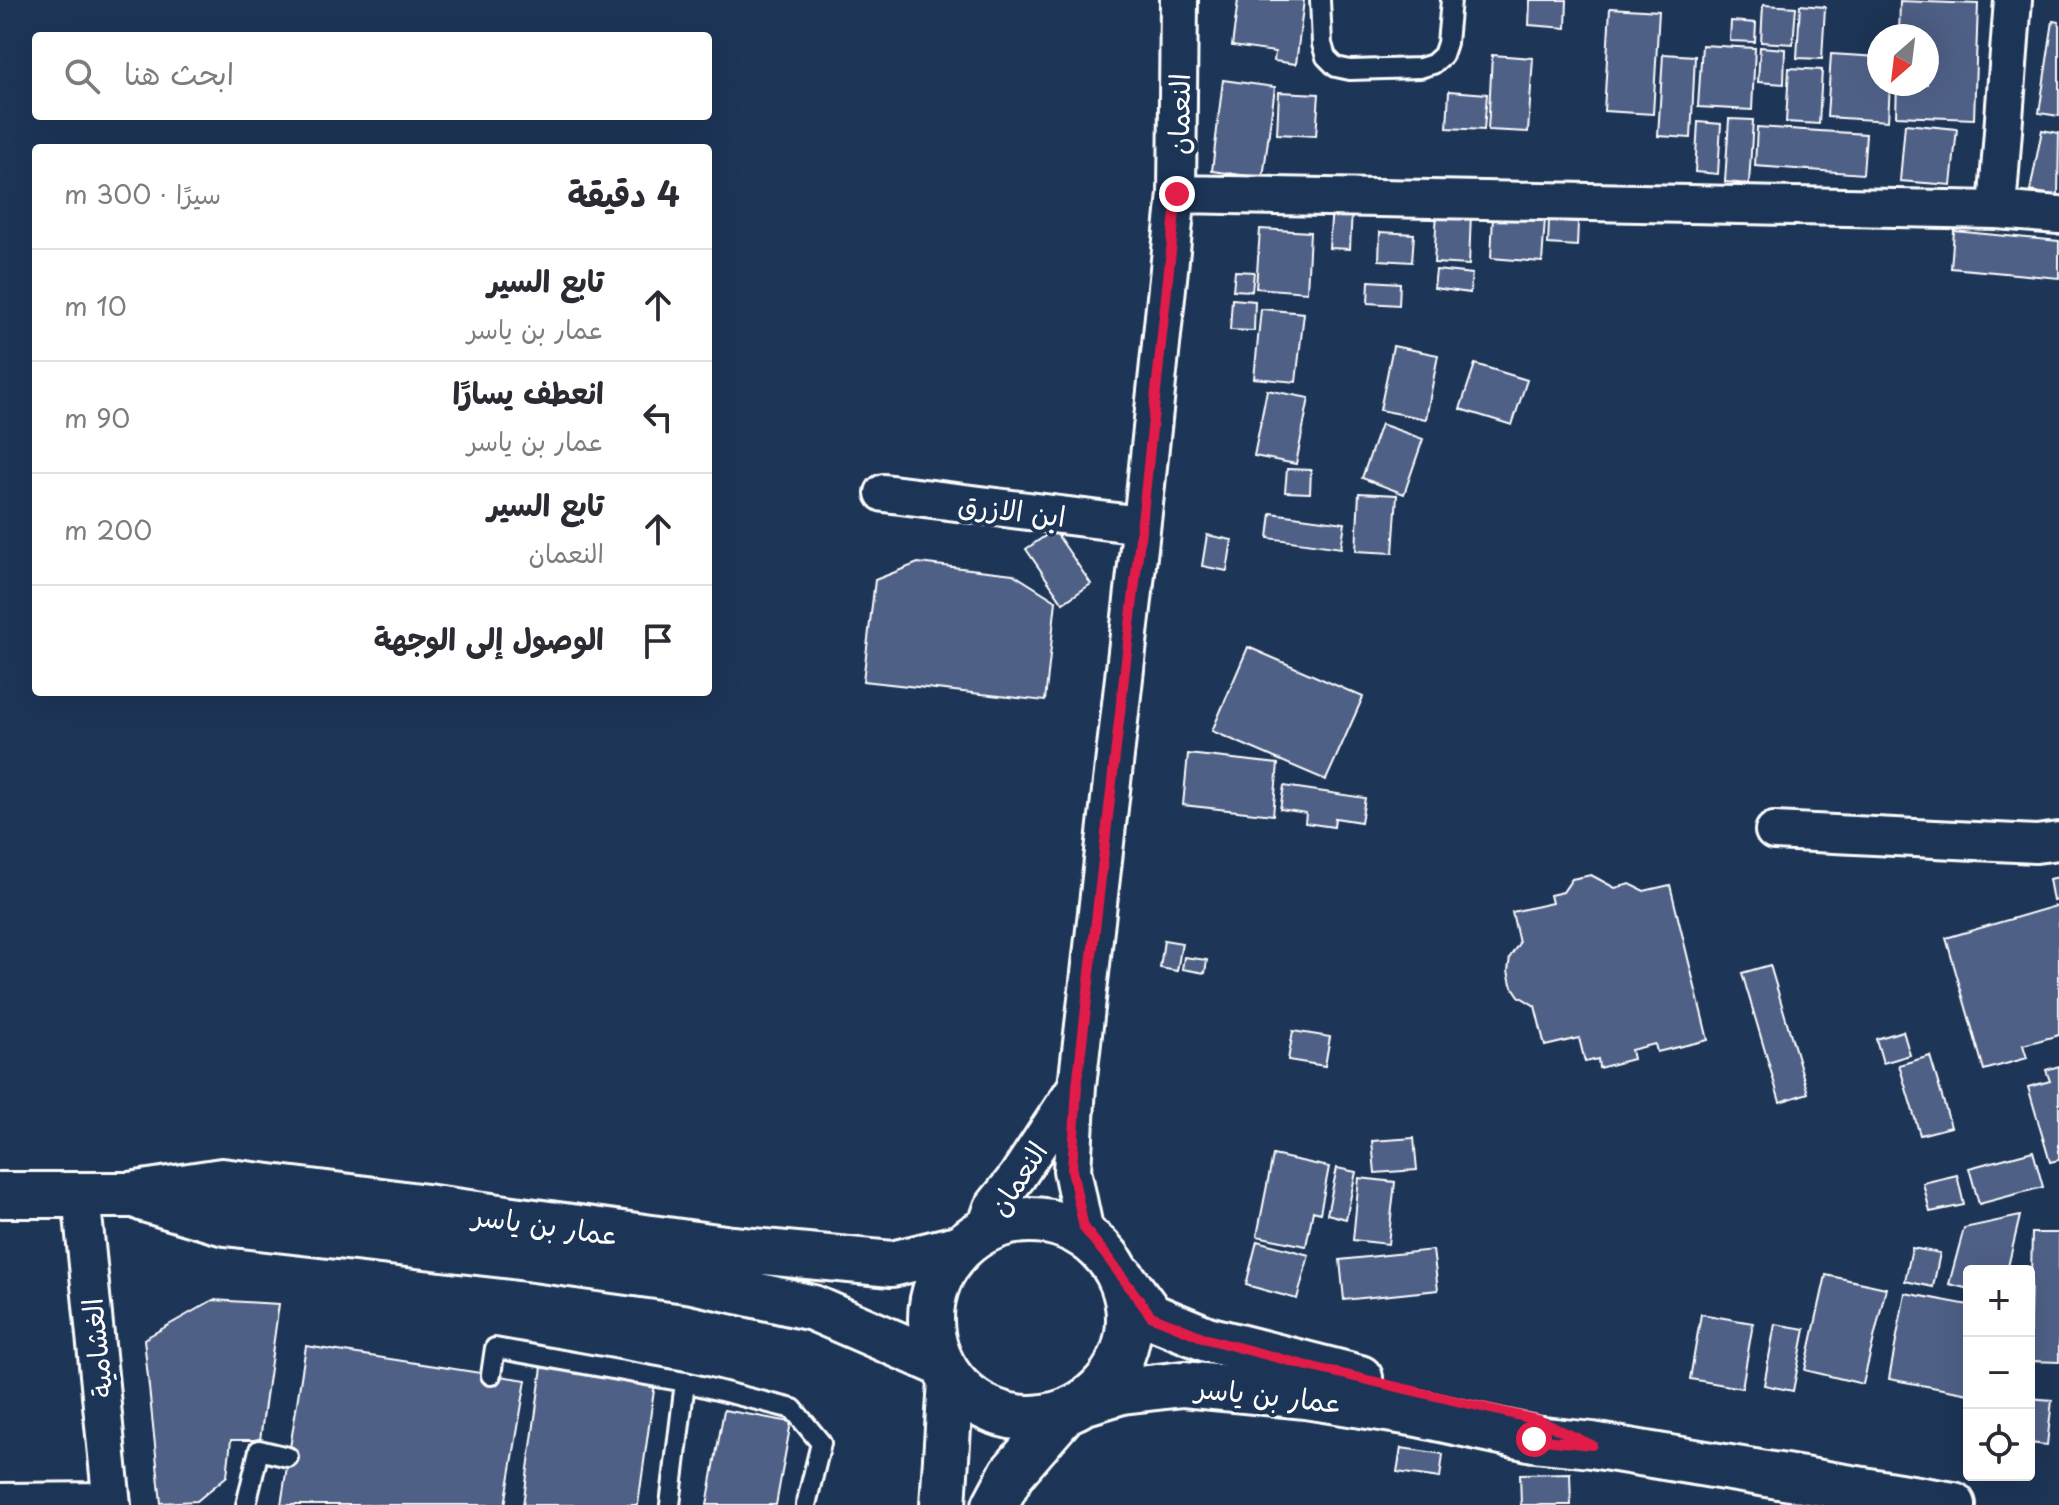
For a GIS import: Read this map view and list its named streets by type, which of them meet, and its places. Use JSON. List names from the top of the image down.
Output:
{
  "streets": {
    "street": [
      "النعمان",
      "ابن الازرق",
      "عمار بن ياسر",
      "الغشامية"
    ]
  },
  "crossings": [
    ["النعمان", "ابن الازرق"],
    ["النعمان", "عمار بن ياسر"],
    ["عمار بن ياسر", "الغشامية"]
  ],
  "north": "bottom left",
  "page": {
    "search": "ابحث هنا",
    "heading": ["4 دقيقة", "سيرًا · 300 m"],
    "list": [
      ["تابع السير", "عمار بن ياسر", "10 m"],
      ["انعطف يسارًا", "عمار بن ياسر", "90 m"],
      ["تابع السير", "النعمان", "200 m"],
      "الوصول إلى الوجهة"
    ],
    "map_buttons": ["+", "−"]
  }
}
